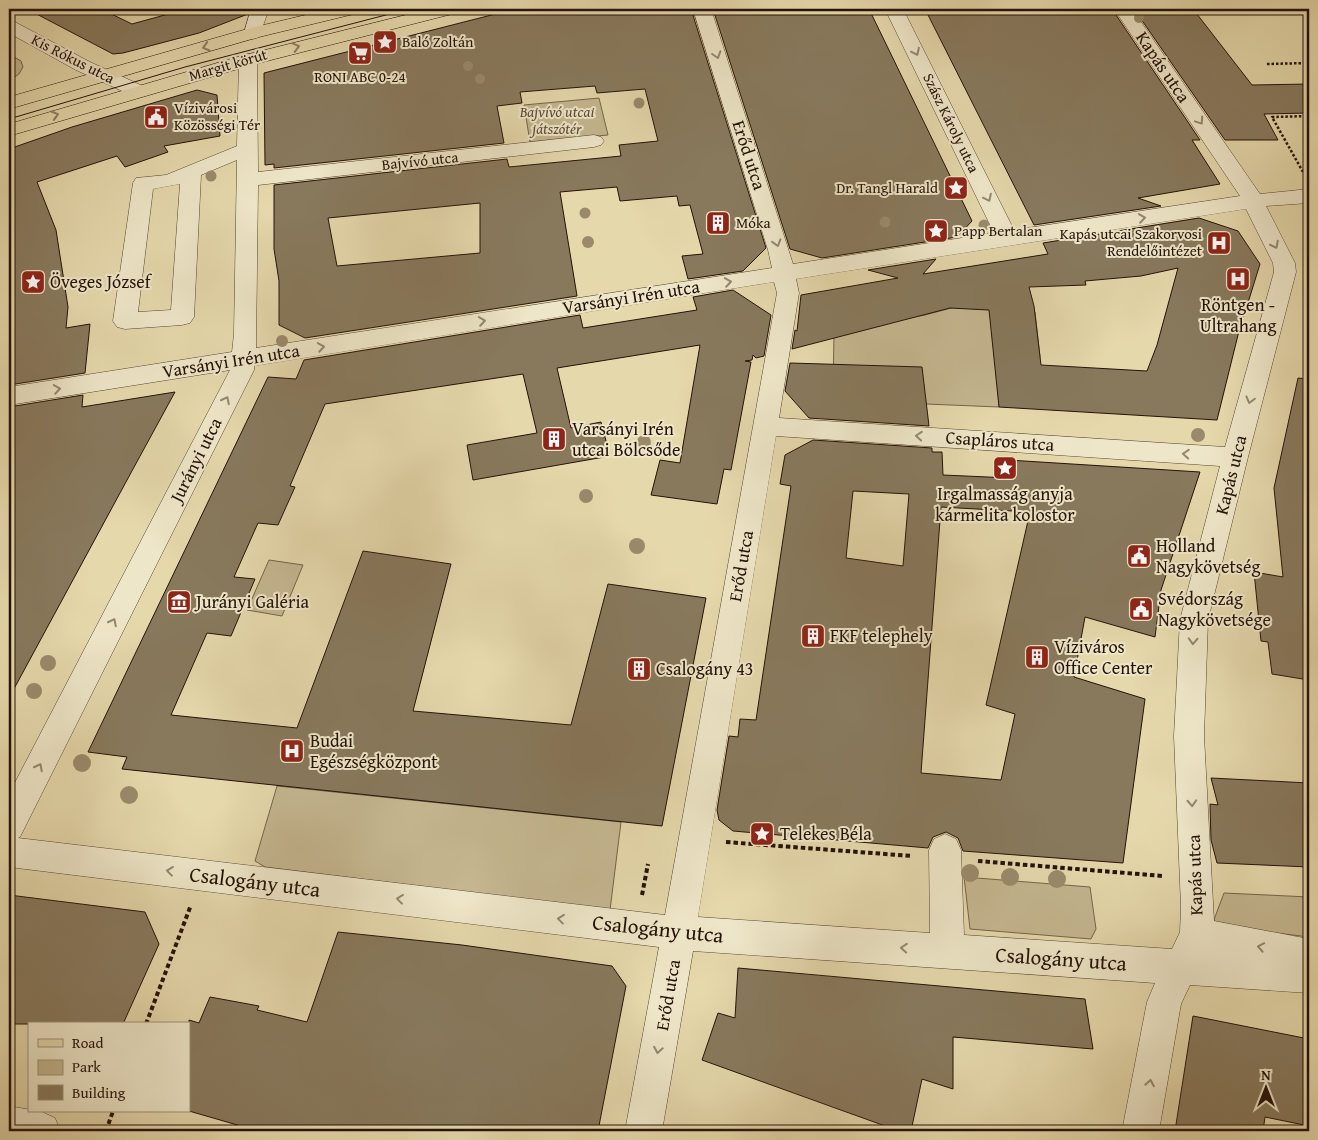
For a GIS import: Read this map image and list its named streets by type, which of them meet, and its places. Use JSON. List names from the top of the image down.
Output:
{
  "streets": {
    "main road": ["Margit körút"],
    "street": [
      "Kis Rókus utca",
      "Kapás utca",
      "Szász Károly utca",
      "Erőd utca",
      "Bajvívó utca",
      "Varsányi Irén utca",
      "Csapláros utca",
      "Jurányi utca",
      "Csalogány utca"
    ]
  },
  "crossings": [
    ["Kis Rókus utca", "Margit körút"],
    ["Margit körút", "Jurányi utca"],
    ["Kapás utca", "Varsányi Irén utca"],
    ["Kapás utca", "Csapláros utca"],
    ["Kapás utca", "Csalogány utca"],
    ["Szász Károly utca", "Varsányi Irén utca"],
    ["Erőd utca", "Varsányi Irén utca"],
    ["Erőd utca", "Csapláros utca"],
    ["Erőd utca", "Csalogány utca"],
    ["Bajvívó utca", "Jurányi utca"],
    ["Varsányi Irén utca", "Jurányi utca"]
  ],
  "one_way": [
    "Szász Károly utca",
    "Erőd utca",
    "Varsányi Irén utca",
    "Csapláros utca",
    "Jurányi utca",
    "Csalogány utca"
  ],
  "parks": ["Bajvívó utcai játszótér"],
  "places": {
    "place": [
      "Baló Zoltán",
      "Dr. Tangl Harald",
      "Papp Bertalan",
      "Öveges József",
      "Irgalmasság anyja kármelita kolostor",
      "Telekes Béla"
    ],
    "supermarket": ["RONI ABC 0-24"],
    "public building": ["Vízivárosi Közösségi Tér", "Holland Nagykövetség", "Svédország Nagykövetsége"],
    "building": [
      "Móka",
      "Varsányi Irén utcai Bölcsőde",
      "FKF telephely",
      "Víziváros Office Center",
      "Csalogány 43"
    ],
    "hospital": ["Kapás utcai Szakorvosi Rendelőintézet", "Röntgen - Ultrahang", "Budai Egészségközpont"],
    "museum": ["Jurányi Galéria"]
  },
  "legend": ["Road", "Park", "Building"],
  "north": "top"
}
